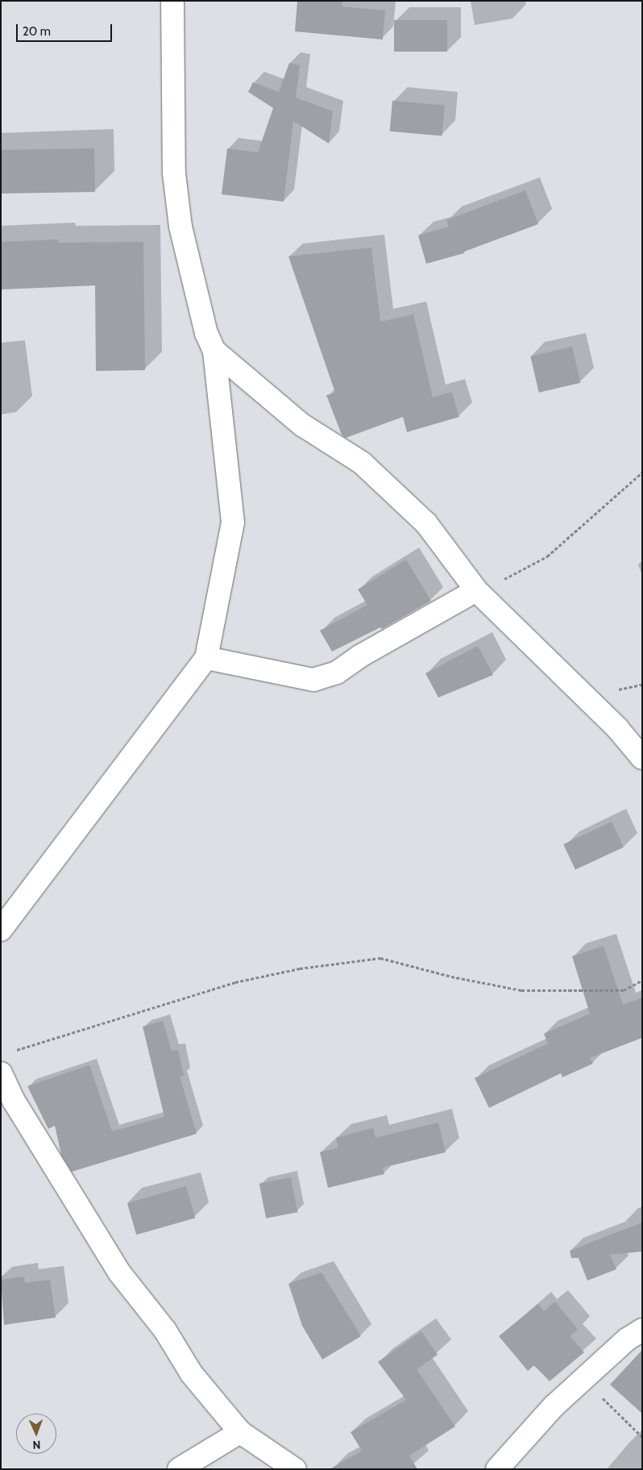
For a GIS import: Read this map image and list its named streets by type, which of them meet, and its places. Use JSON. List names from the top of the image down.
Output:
{
  "scale_bar": "20 m",
  "north": "bottom"
}
